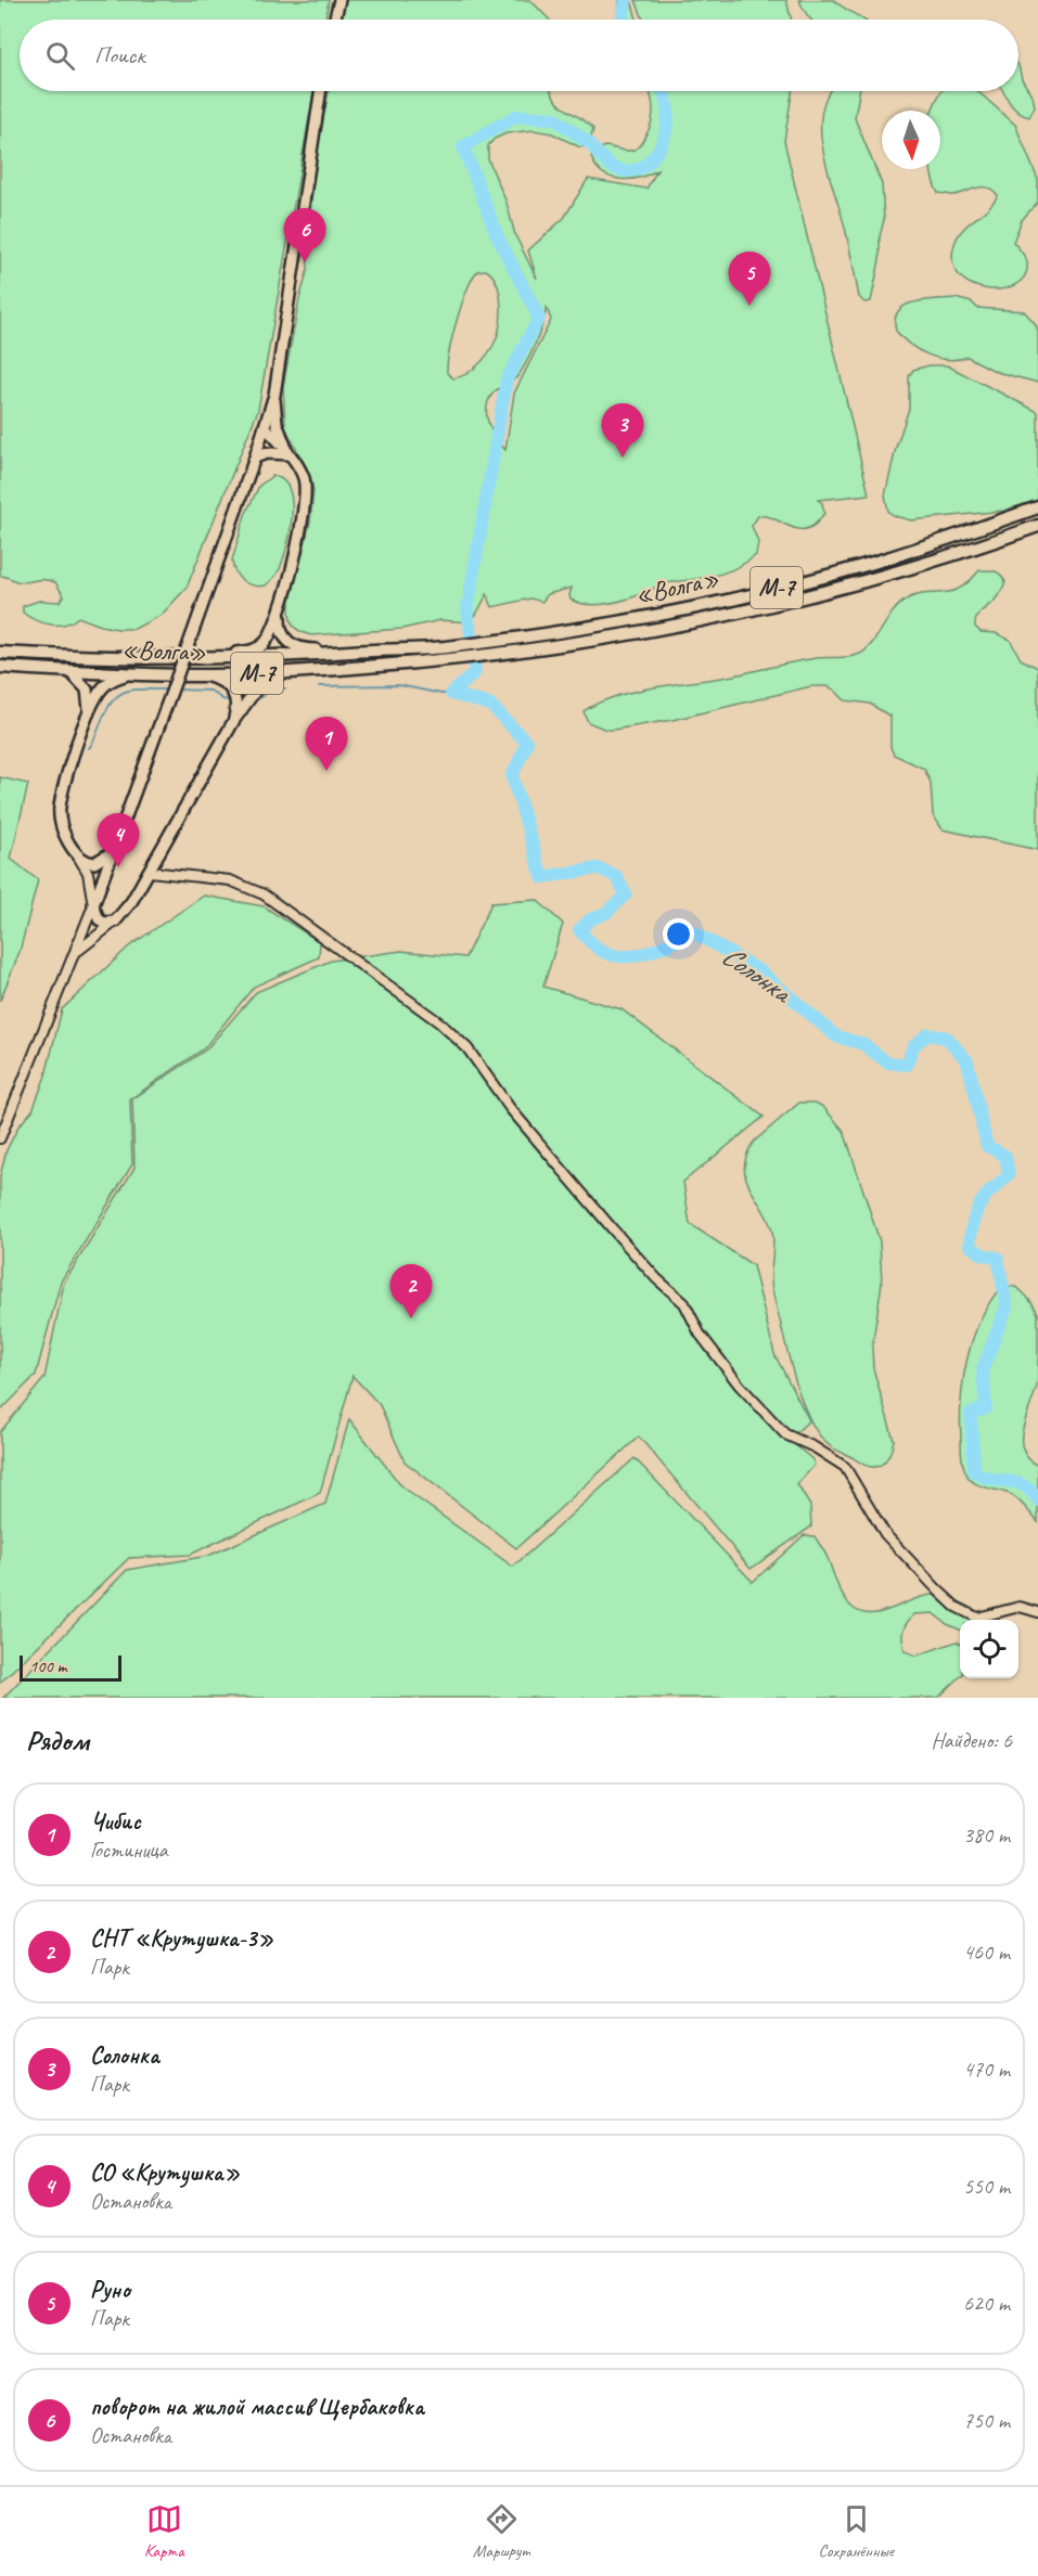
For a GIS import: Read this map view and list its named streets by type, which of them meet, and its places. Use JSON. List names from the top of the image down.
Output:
{
  "streets": {
    "highway": ["«Волга»", "М-7"]
  },
  "water": ["Солонка"],
  "scale_bar": "100 m",
  "north": "bottom",
  "page": {
    "search": "Поиск",
    "pins": [
      "6",
      "5",
      "3",
      "1",
      "4",
      "2"
    ],
    "scale": "100 m",
    "heading": ["Рядом", "Найдено: 6"],
    "list": [
      {
        "mark": "1",
        "name": "Чибис",
        "note": "Гостиница",
        "value": "380 m"
      },
      {
        "mark": "2",
        "name": "СНТ «Крутушка-3»",
        "note": "Парк",
        "value": "460 m"
      },
      {
        "mark": "3",
        "name": "Солонка",
        "note": "Парк",
        "value": "470 m"
      },
      {
        "mark": "4",
        "name": "СО «Крутушка»",
        "note": "Остановка",
        "value": "550 m"
      },
      {
        "mark": "5",
        "name": "Руно",
        "note": "Парк",
        "value": "620 m"
      },
      {
        "mark": "6",
        "name": "поворот на жилой массив Щербаковка",
        "note": "Остановка",
        "value": "750 m"
      }
    ],
    "nav": ["Карта", "Маршрут", "Сохранённые"]
  }
}
